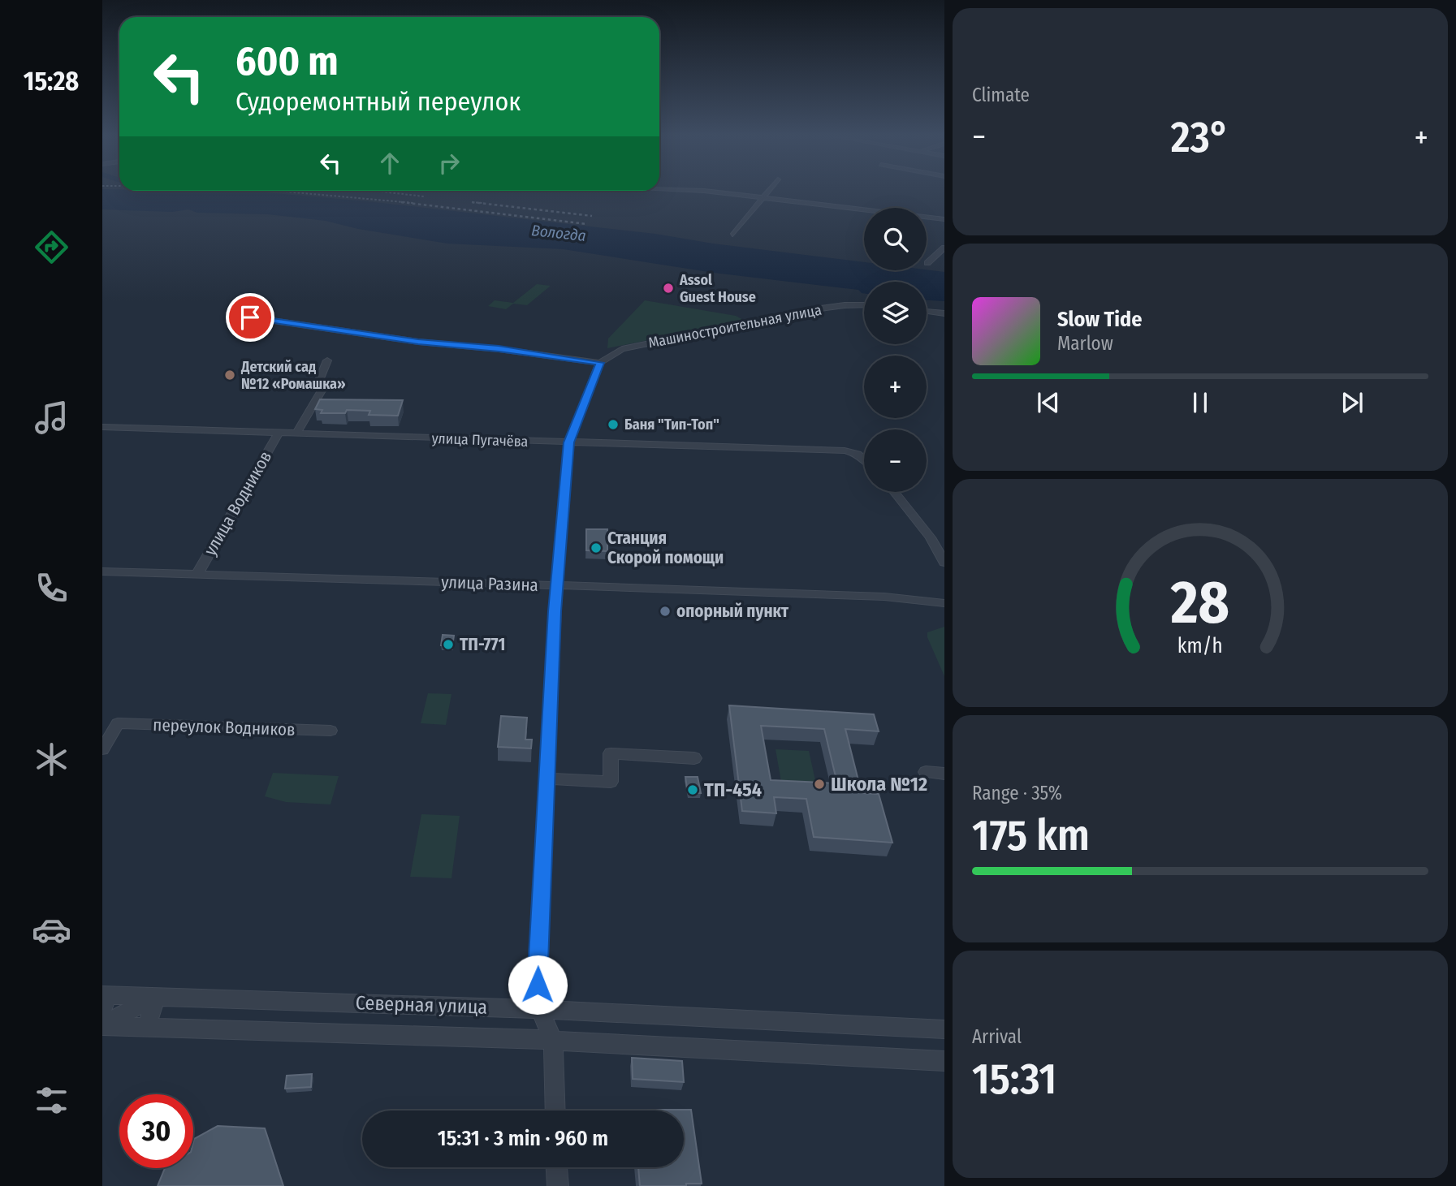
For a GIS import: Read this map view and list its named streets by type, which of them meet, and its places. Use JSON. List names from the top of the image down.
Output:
{
  "streets": {
    "street": [
      "Машиностроительная улица",
      "улица Пугачёва",
      "улица Водников",
      "улица Разина",
      "переулок Водников",
      "Северная улица"
    ]
  },
  "crossings": [
    ["улица Пугачёва", "улица Водников"],
    ["улица Водников", "улица Разина"]
  ],
  "water": ["Вологда"],
  "places": [
    "Assol Guest House",
    "Детский сад №12 «Ромашка»",
    "Баня \"Тип-Топ\"",
    "Станция Скорой помощи",
    "опорный пункт",
    "ТП-771",
    "Школа №12",
    "ТП-454"
  ],
  "page": {
    "tabs": "15:28",
    "tile": [
      "Climate",
      ["Range · 35%", "175 km"],
      ["Arrival", "15:31"]
    ],
    "turn": ["600 m", "Судоремонтный переулок"],
    "heat": ["−", "23°", "+"],
    "map_buttons": ["+", "−"],
    "song": ["Slow Tide", "Marlow"],
    "limit": "30",
    "trip": "15:31 · 3 min · 960 m",
    "gauge": ["28", "km/h"]
  }
}
